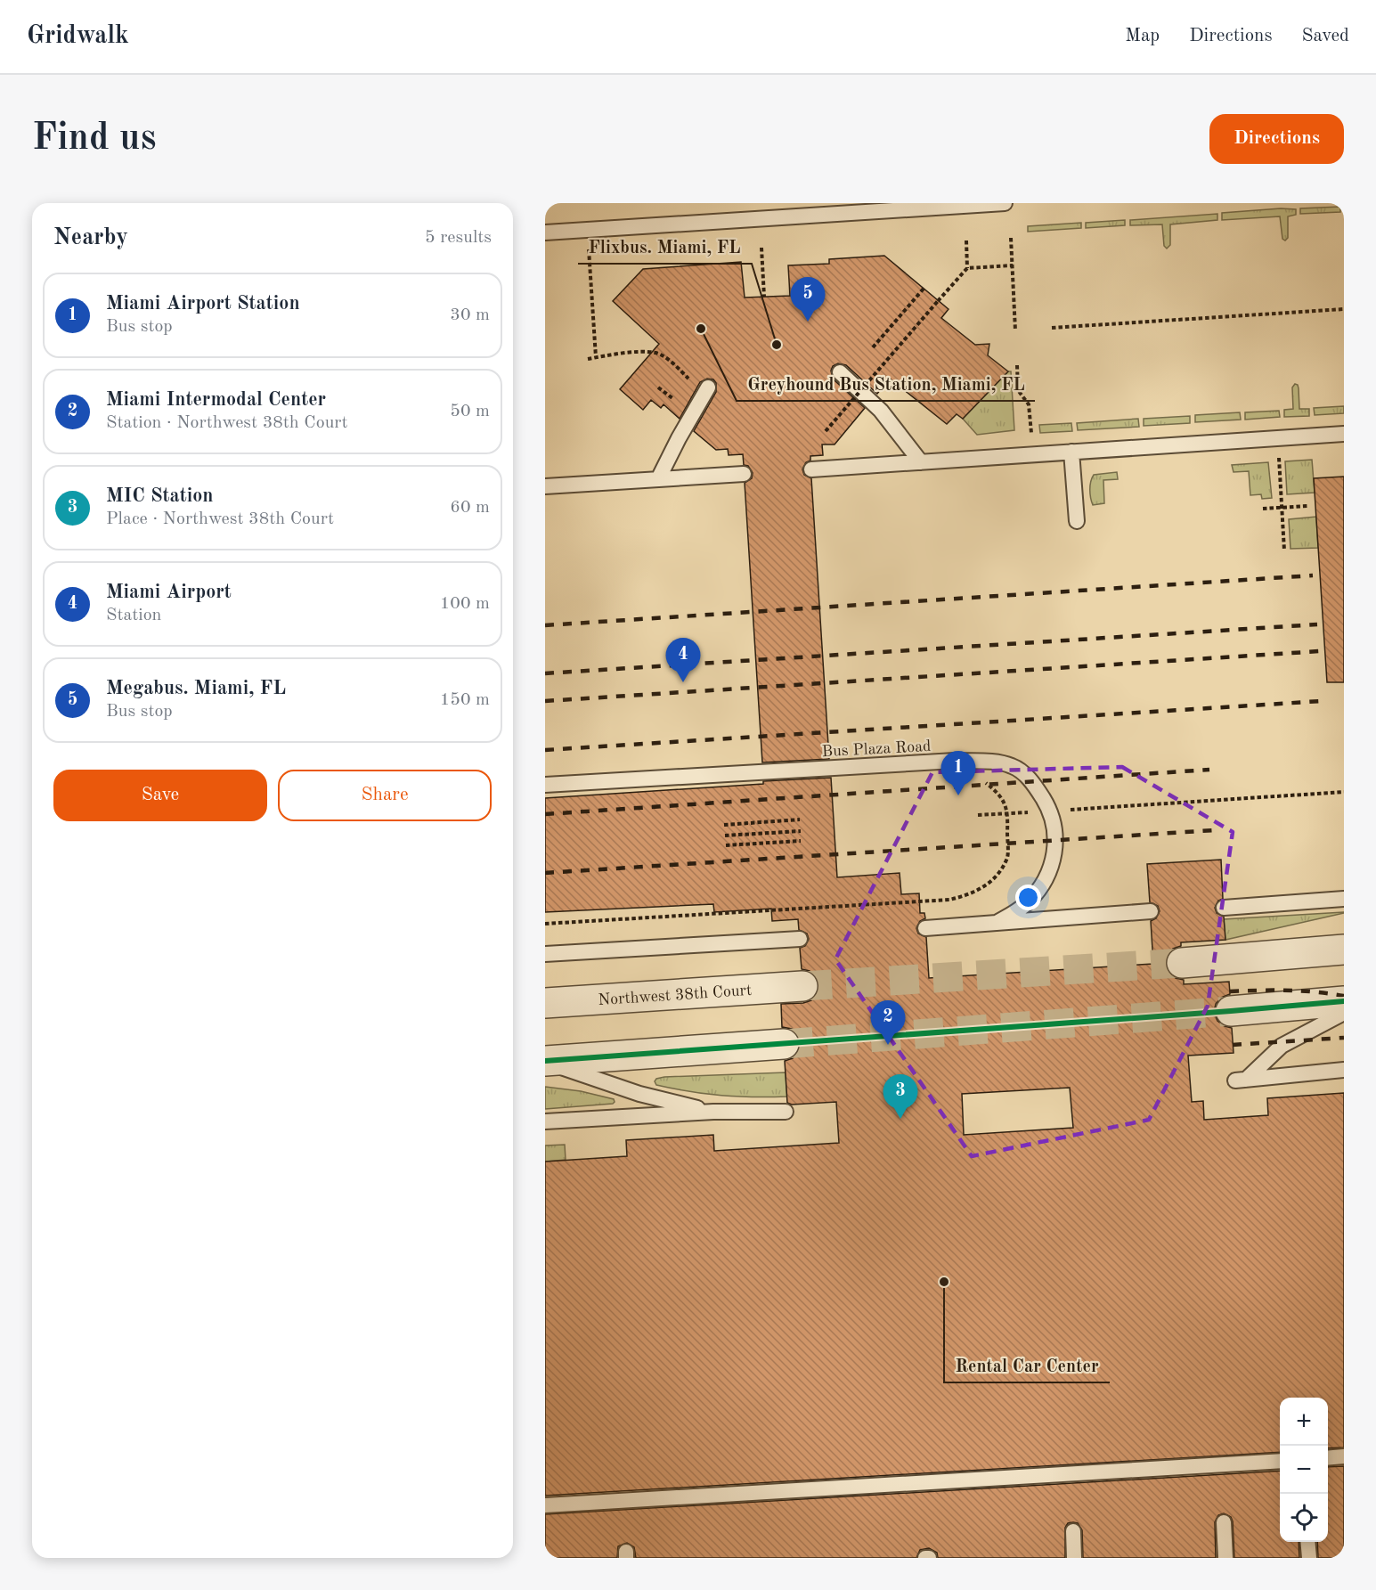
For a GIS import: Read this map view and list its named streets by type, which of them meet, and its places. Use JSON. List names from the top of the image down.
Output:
{
  "streets": {
    "street": ["Northwest 38th Court"],
    "lane": ["Bus Plaza Road"]
  },
  "places": ["Greyhound Bus Station, Miami, FL", "Flixbus. Miami, FL", "Rental Car Center"],
  "page": {
    "header": "Gridwalk",
    "nav": ["Map", "Directions", "Saved"],
    "buttons": [
      "Directions",
      ["Save", "Share"]
    ],
    "title": "Find us",
    "heading": ["Nearby", "5 results"],
    "list": [
      {
        "mark": "1",
        "name": "Miami Airport Station",
        "note": "Bus stop",
        "value": "30 m"
      },
      {
        "mark": "2",
        "name": "Miami Intermodal Center",
        "note": "Station · Northwest 38th Court",
        "value": "50 m"
      },
      {
        "mark": "3",
        "name": "MIC Station",
        "note": "Place · Northwest 38th Court",
        "value": "60 m"
      },
      {
        "mark": "4",
        "name": "Miami Airport",
        "note": "Station",
        "value": "100 m"
      },
      {
        "mark": "5",
        "name": "Megabus. Miami, FL",
        "note": "Bus stop",
        "value": "150 m"
      }
    ],
    "pins": [
      "5",
      "4",
      "1",
      "2",
      "3"
    ],
    "map_buttons": ["+", "−"]
  }
}
